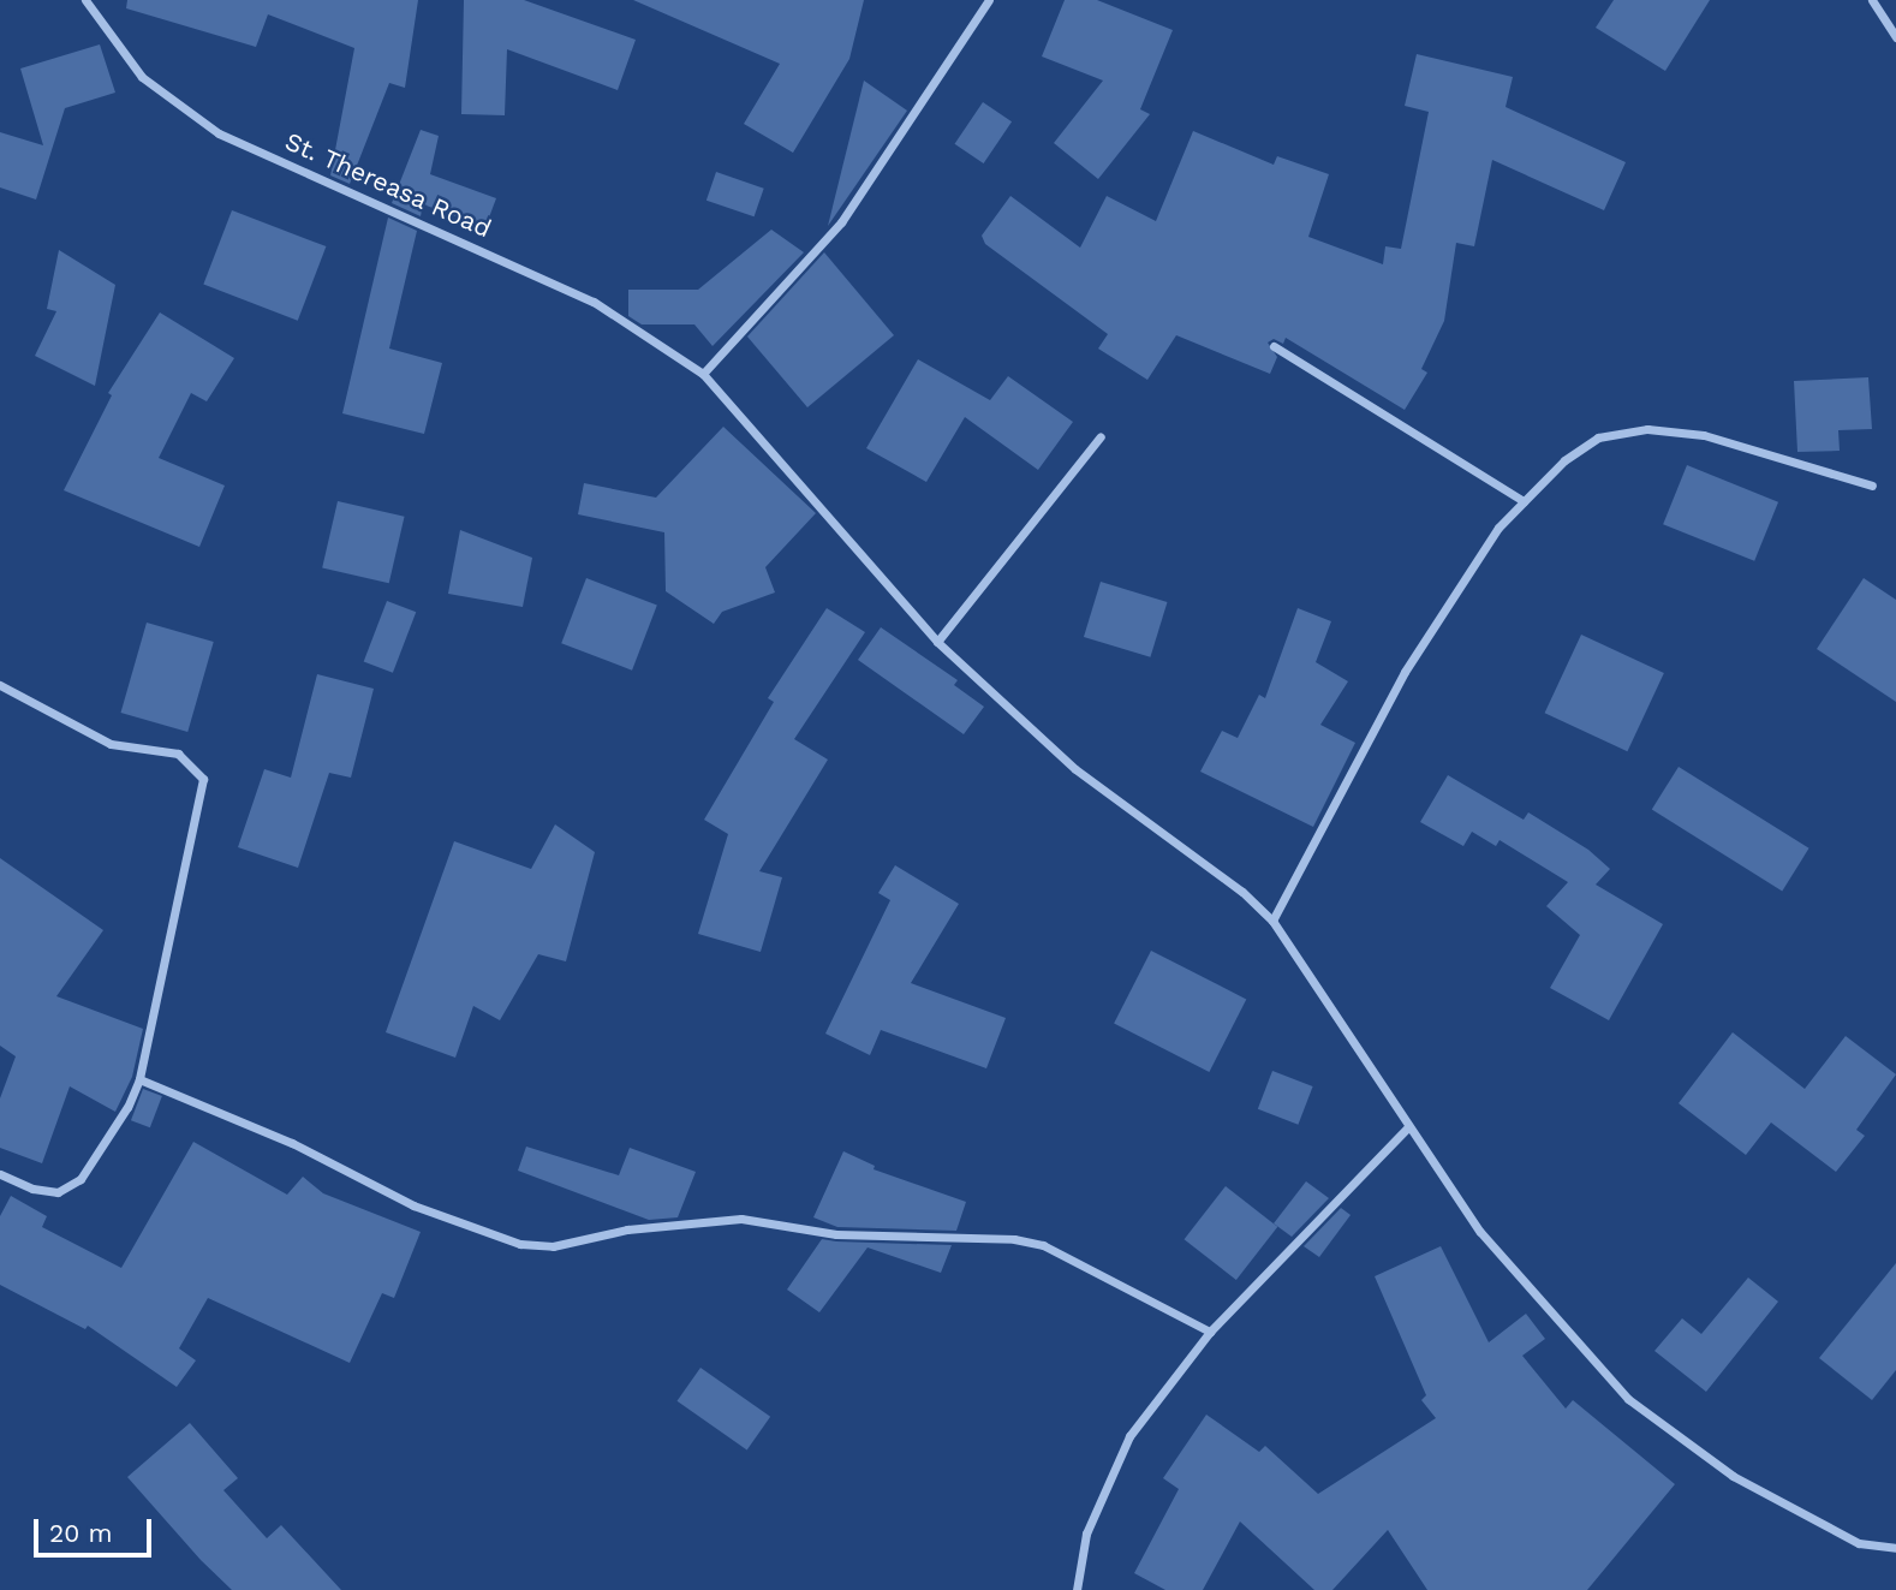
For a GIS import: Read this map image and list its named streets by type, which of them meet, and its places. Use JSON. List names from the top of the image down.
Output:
{
  "streets": {
    "street": ["St. Thereasa Road"]
  },
  "scale_bar": "20 m"
}
